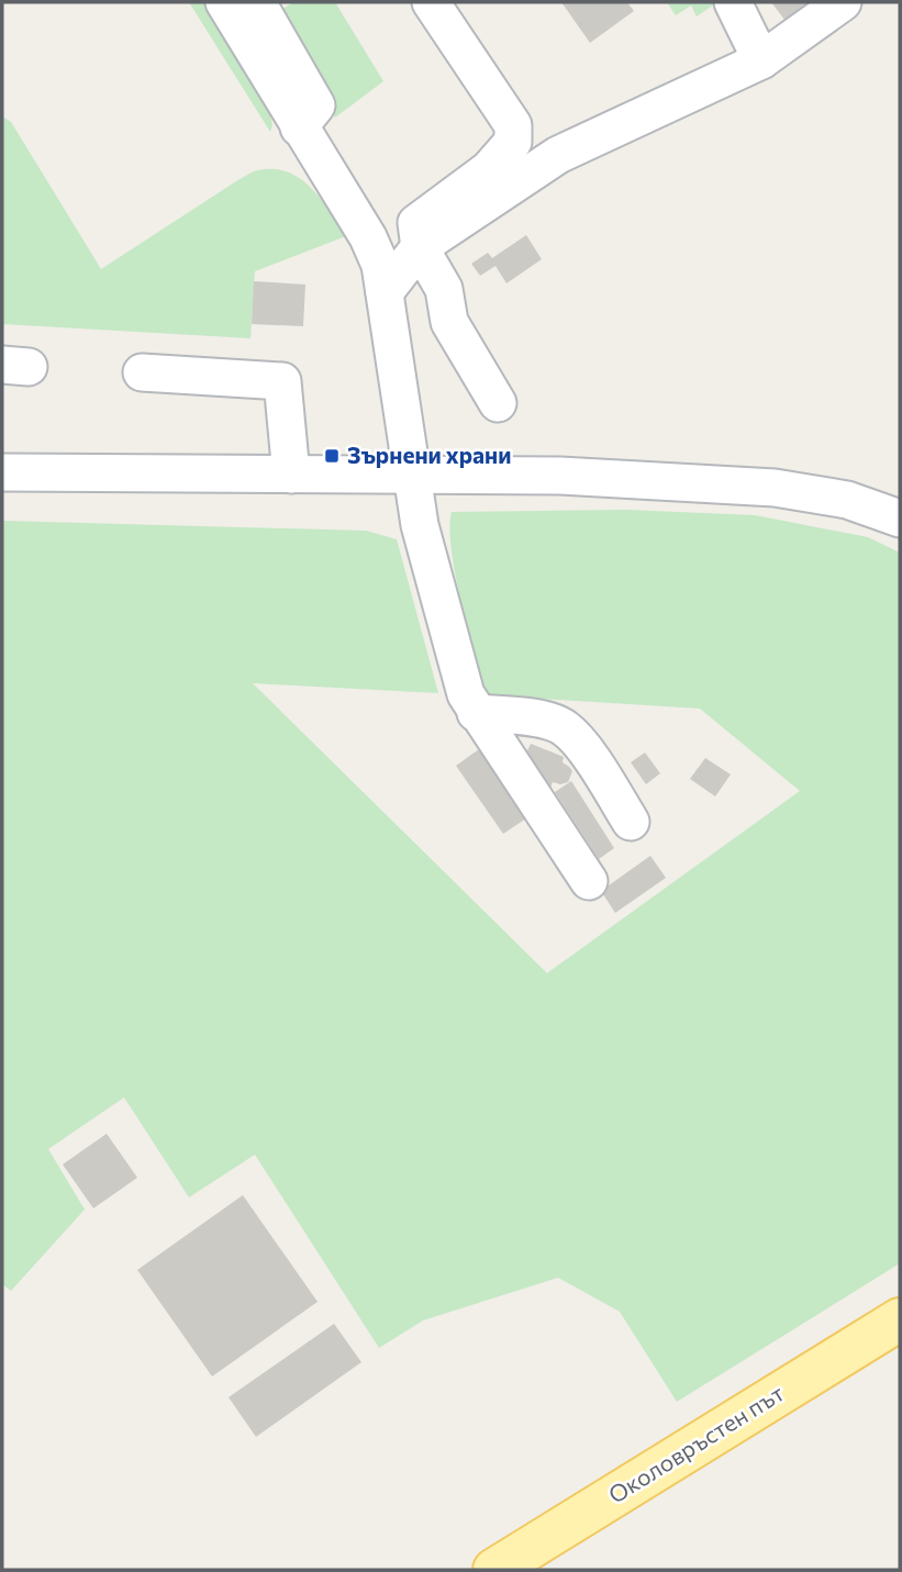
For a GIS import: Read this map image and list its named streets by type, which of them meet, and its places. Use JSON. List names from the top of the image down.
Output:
{
  "streets": {
    "main road": ["Околовръстен път"]
  },
  "places": {
    "transit": ["Зърнени храни"]
  }
}
